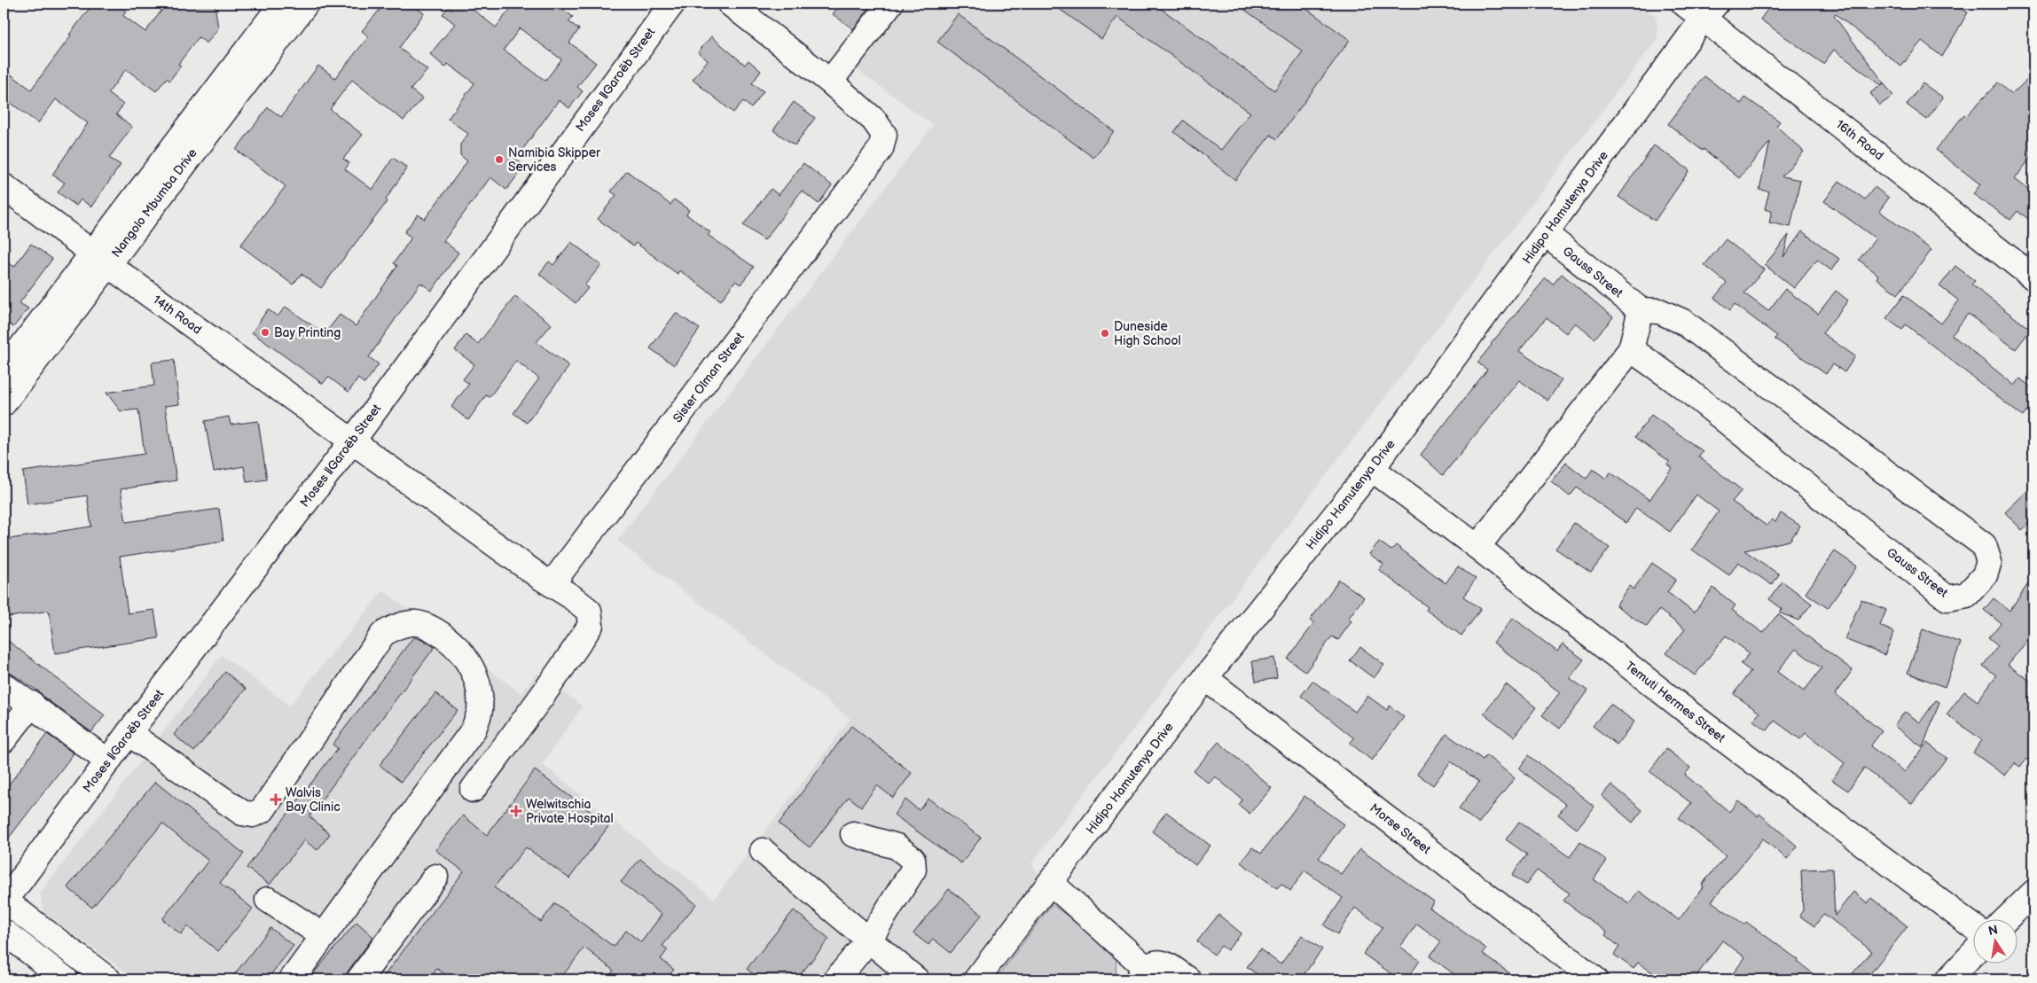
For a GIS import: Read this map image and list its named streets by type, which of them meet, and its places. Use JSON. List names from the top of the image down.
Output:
{
  "streets": {
    "street": [
      "Moses ǁGaroëb Street",
      "16th Road",
      "Nangolo Mbumba Drive",
      "Hidipo Hamutenya Drive",
      "Gauss Street",
      "14th Road",
      "Sister Olman Street",
      "Temuti Hermes Street",
      "Morse Street"
    ]
  },
  "crossings": [
    ["Moses ǁGaroëb Street", "14th Road"],
    ["16th Road", "Hidipo Hamutenya Drive"],
    ["Nangolo Mbumba Drive", "14th Road"],
    ["Hidipo Hamutenya Drive", "Gauss Street"],
    ["Hidipo Hamutenya Drive", "Temuti Hermes Street"],
    ["Hidipo Hamutenya Drive", "Morse Street"]
  ],
  "places": {
    "other": ["Namibia Skipper Services", "Bay Printing", "Duneside High School"],
    "health": ["Walvis Bay Clinic", "Welwitschia Private Hospital"]
  },
  "north": "top"
}
